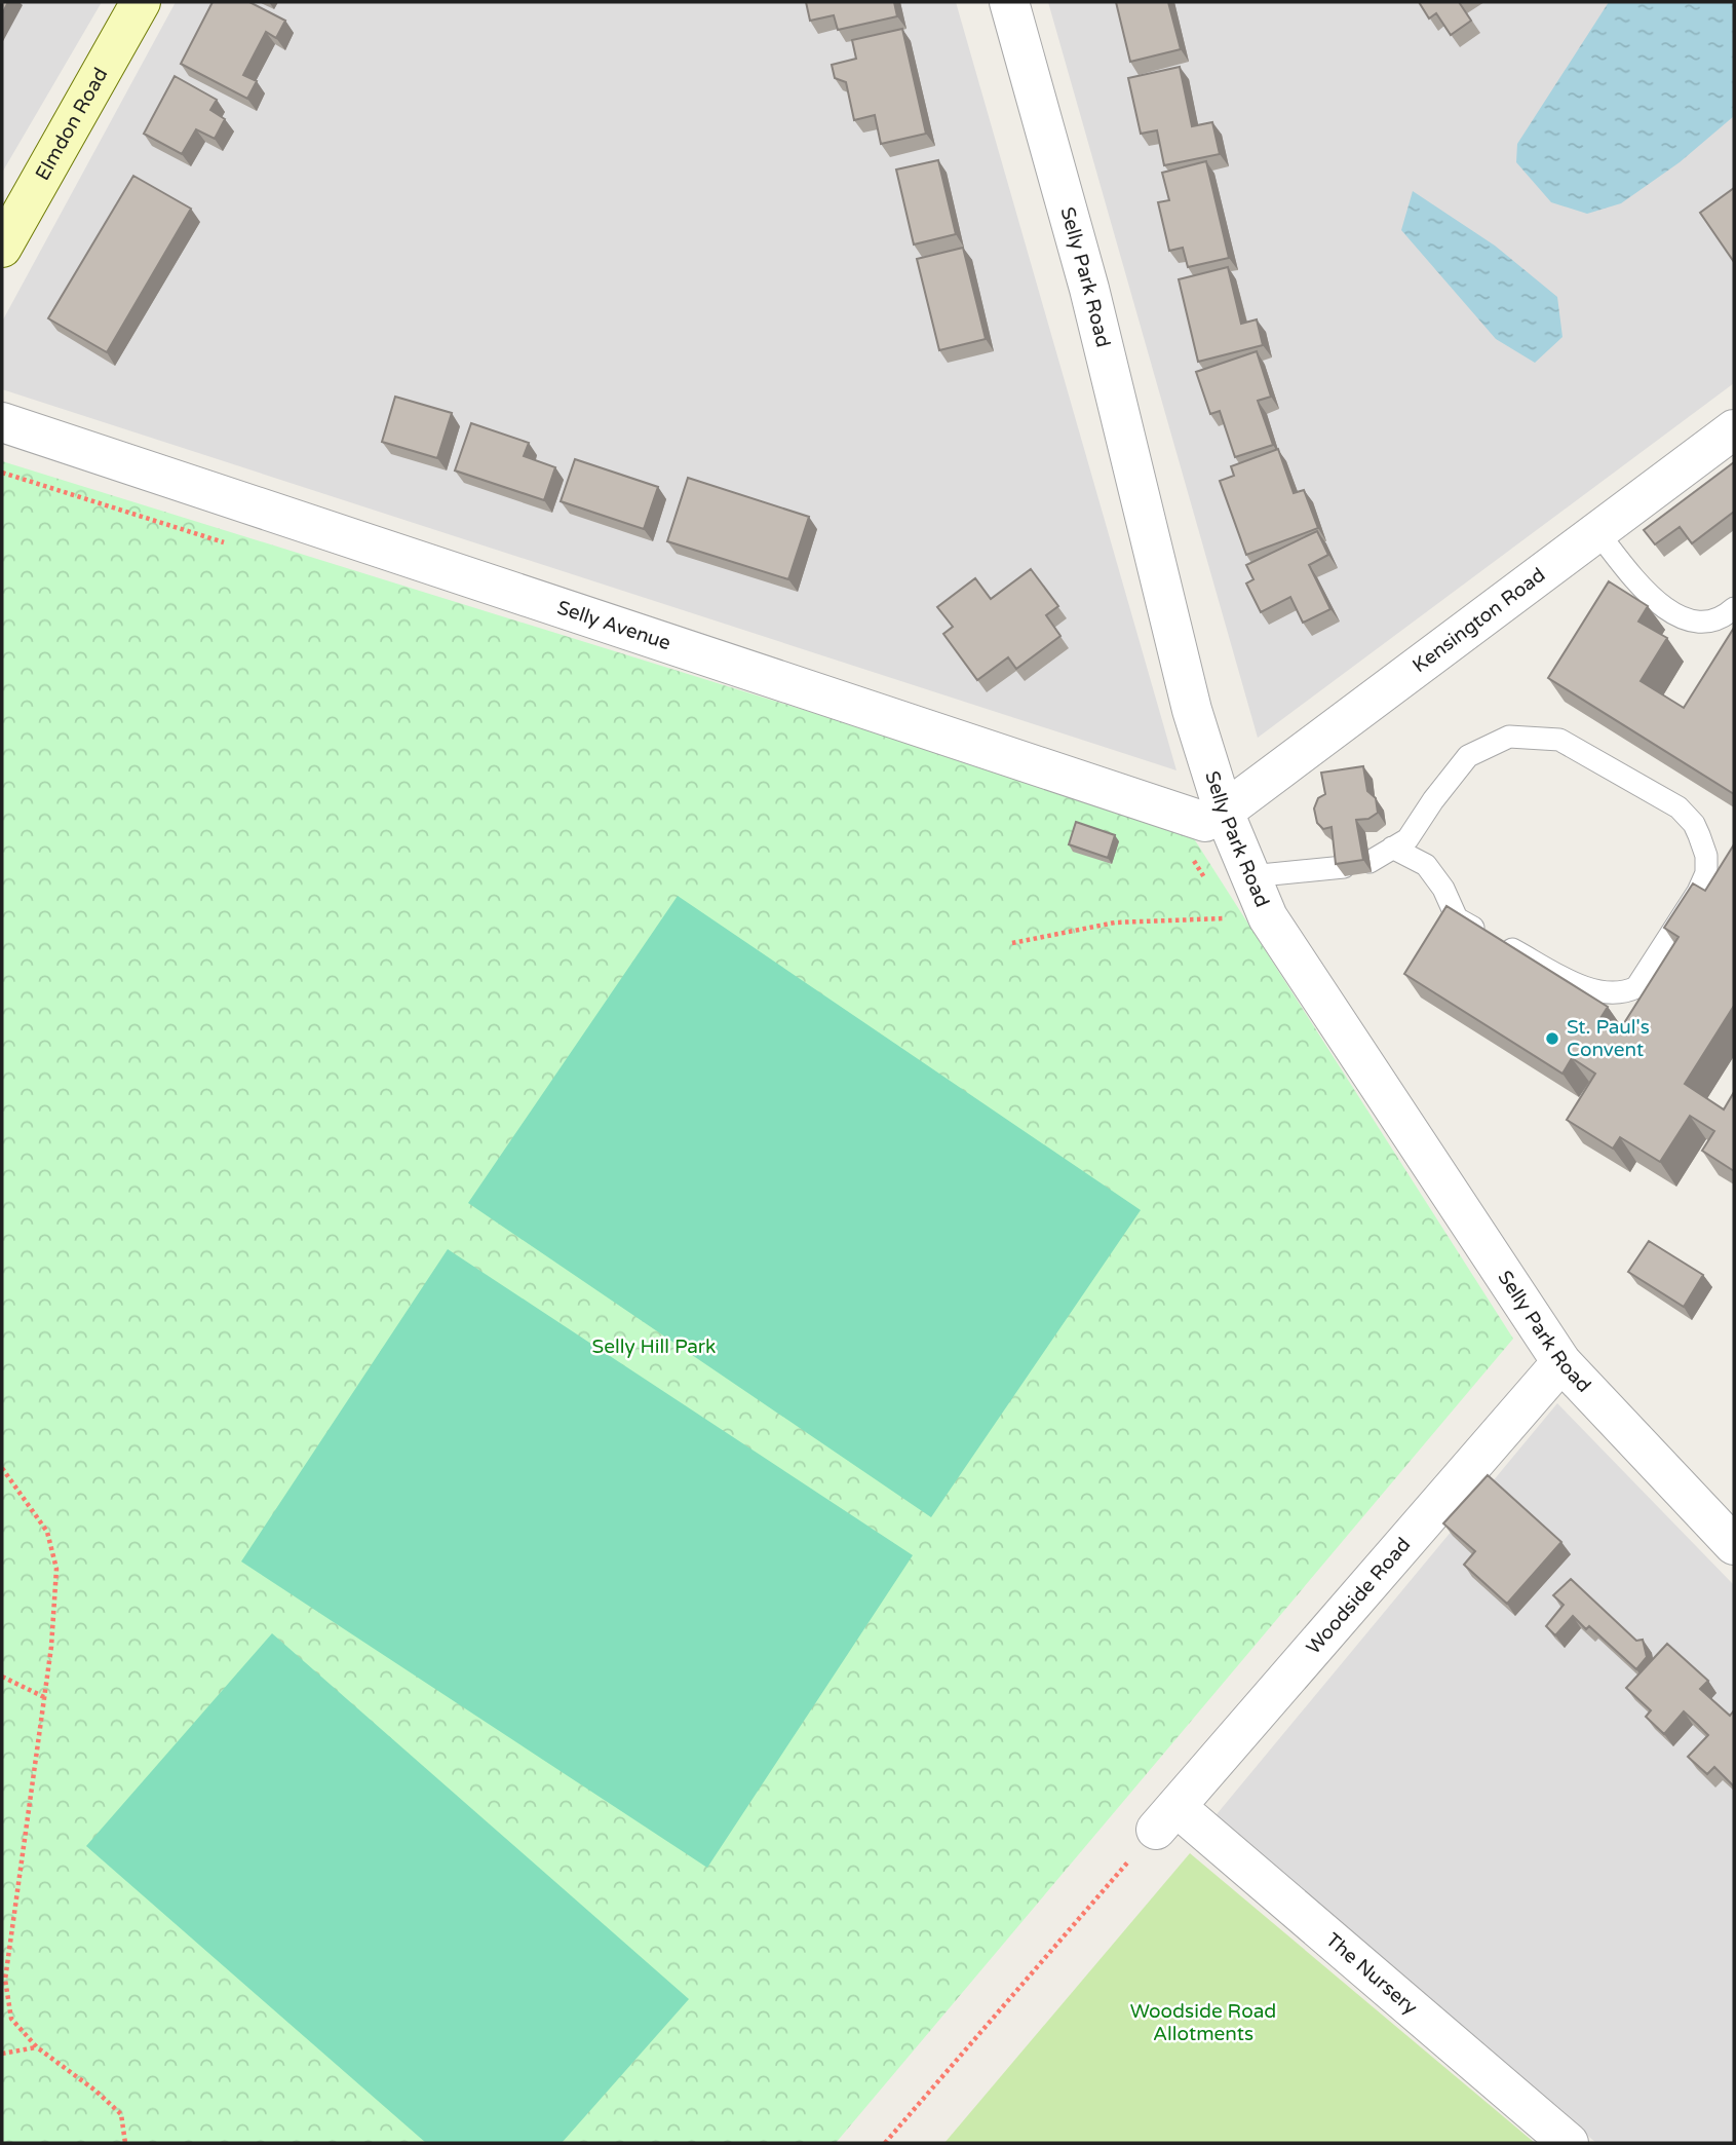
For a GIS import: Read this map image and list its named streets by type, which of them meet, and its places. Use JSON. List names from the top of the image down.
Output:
{
  "streets": {
    "street": [
      "Elmdon Road",
      "Selly Park Road",
      "Kensington Road",
      "Selly Avenue",
      "Woodside Road",
      "The Nursery"
    ]
  },
  "crossings": [
    ["Selly Park Road", "Kensington Road"],
    ["Selly Park Road", "Selly Avenue"],
    ["Selly Park Road", "Woodside Road"],
    ["Kensington Road", "Selly Avenue"],
    ["Woodside Road", "The Nursery"]
  ],
  "parks": ["Selly Hill Park", "Woodside Road Allotments"],
  "places": ["St. Paul's Convent"]
}
